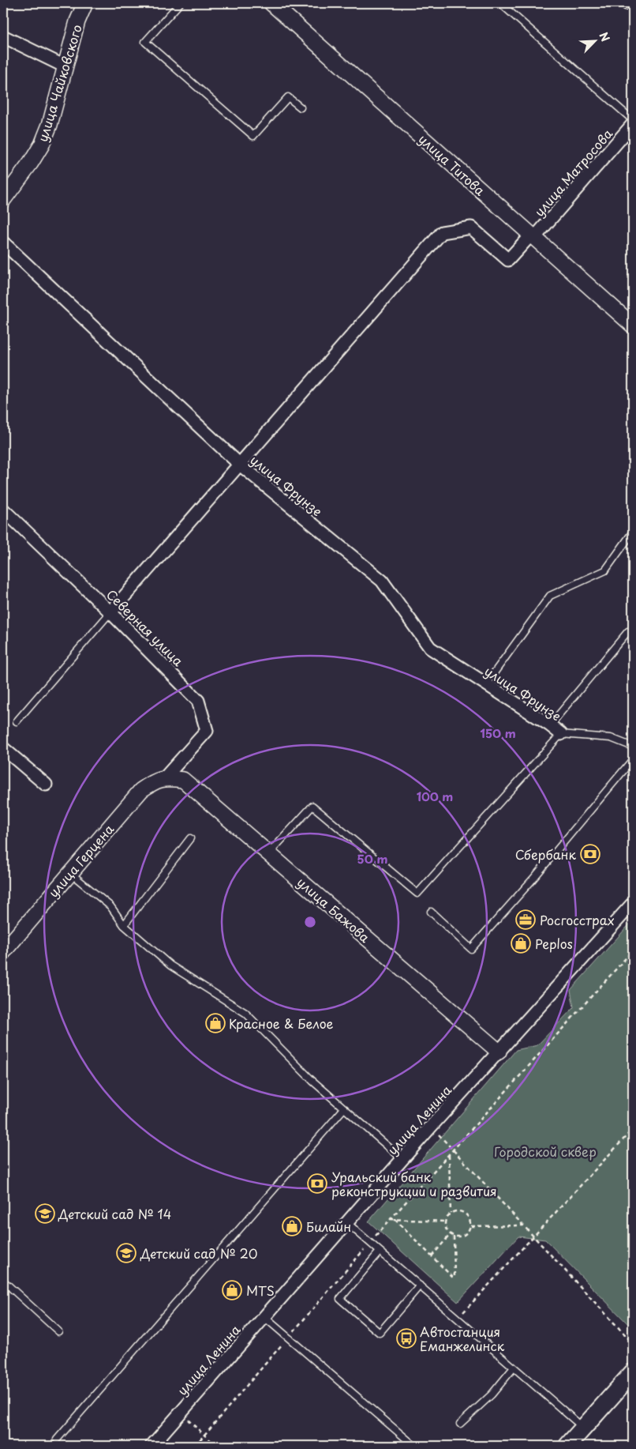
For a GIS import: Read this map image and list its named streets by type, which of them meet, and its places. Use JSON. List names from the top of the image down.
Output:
{
  "streets": {
    "street": [
      "улица Чайковского",
      "улица Титова",
      "улица Матросова",
      "улица Фрунзе",
      "Северная улица",
      "улица Герцена",
      "улица Бажова",
      "улица Ленина"
    ]
  },
  "crossings": [
    ["улица Титова", "улица Матросова"],
    ["улица Матросова", "улица Фрунзе"],
    ["Северная улица", "улица Герцена"],
    ["Северная улица", "улица Бажова"],
    ["улица Герцена", "улица Бажова"],
    ["улица Бажова", "улица Ленина"]
  ],
  "parks": ["Городской сквер"],
  "places": {
    "bank": ["Сбербанк", "Уральский банк реконструкции и развития"],
    "office": ["Росгосстрах"],
    "shop": [
      "Peplos",
      "Красное & Белое",
      "Билайн",
      "MTS"
    ],
    "school or university": ["Детский сад № 14", "Детский сад № 20"],
    "bus stop": ["Автостанция Еманжелинск"]
  },
  "north": "top right",
  "rings": ["150 m", "100 m", "50 m"]
}
